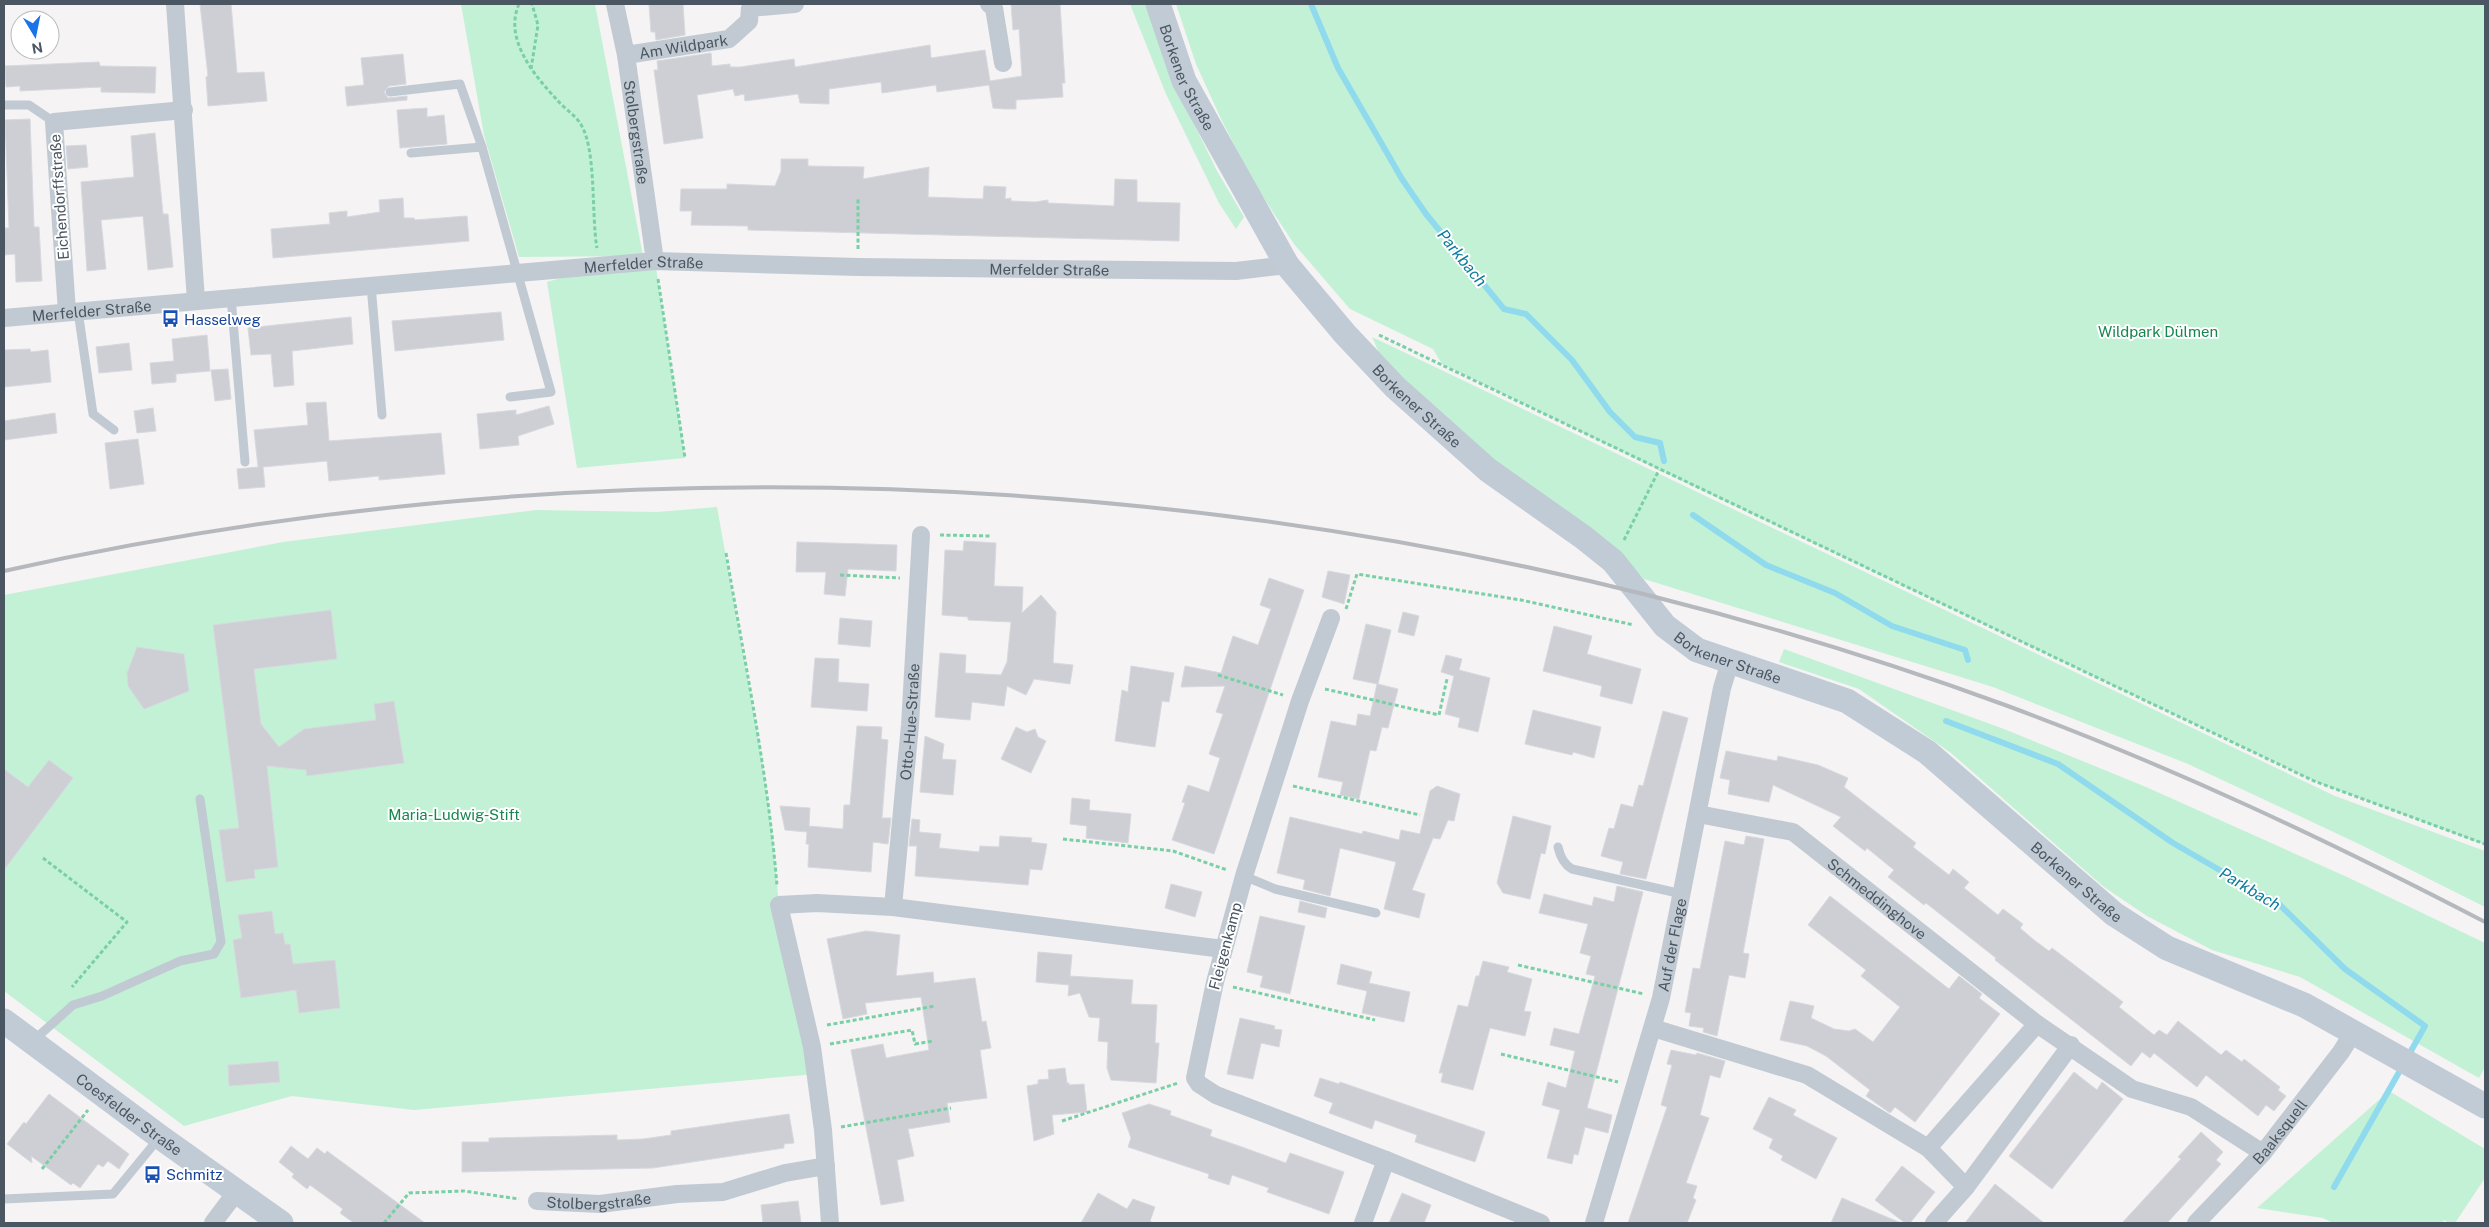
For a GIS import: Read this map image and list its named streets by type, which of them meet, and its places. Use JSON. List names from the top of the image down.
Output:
{
  "streets": {
    "street": [
      "Am Wildpark",
      "Borkener Straße",
      "Stolbergstraße",
      "Eichendorffstraße",
      "Merfelder Straße",
      "Otto-Hue-Straße",
      "Schmeddinghove",
      "Auf der Flage",
      "Fleigenkamp",
      "Coesfelder Straße",
      "Baaksquell"
    ]
  },
  "crossings": [
    ["Am Wildpark", "Stolbergstraße"],
    ["Borkener Straße", "Merfelder Straße"],
    ["Borkener Straße", "Auf der Flage"],
    ["Borkener Straße", "Baaksquell"],
    ["Stolbergstraße", "Merfelder Straße"],
    ["Eichendorffstraße", "Merfelder Straße"],
    ["Schmeddinghove", "Auf der Flage"],
    ["Schmeddinghove", "Baaksquell"]
  ],
  "water": ["Parkbach"],
  "parks": ["Wildpark Dülmen", "Maria-Ludwig-Stift"],
  "places": {
    "bus stop": ["Hasselweg", "Schmitz"]
  },
  "north": "bottom"
}
